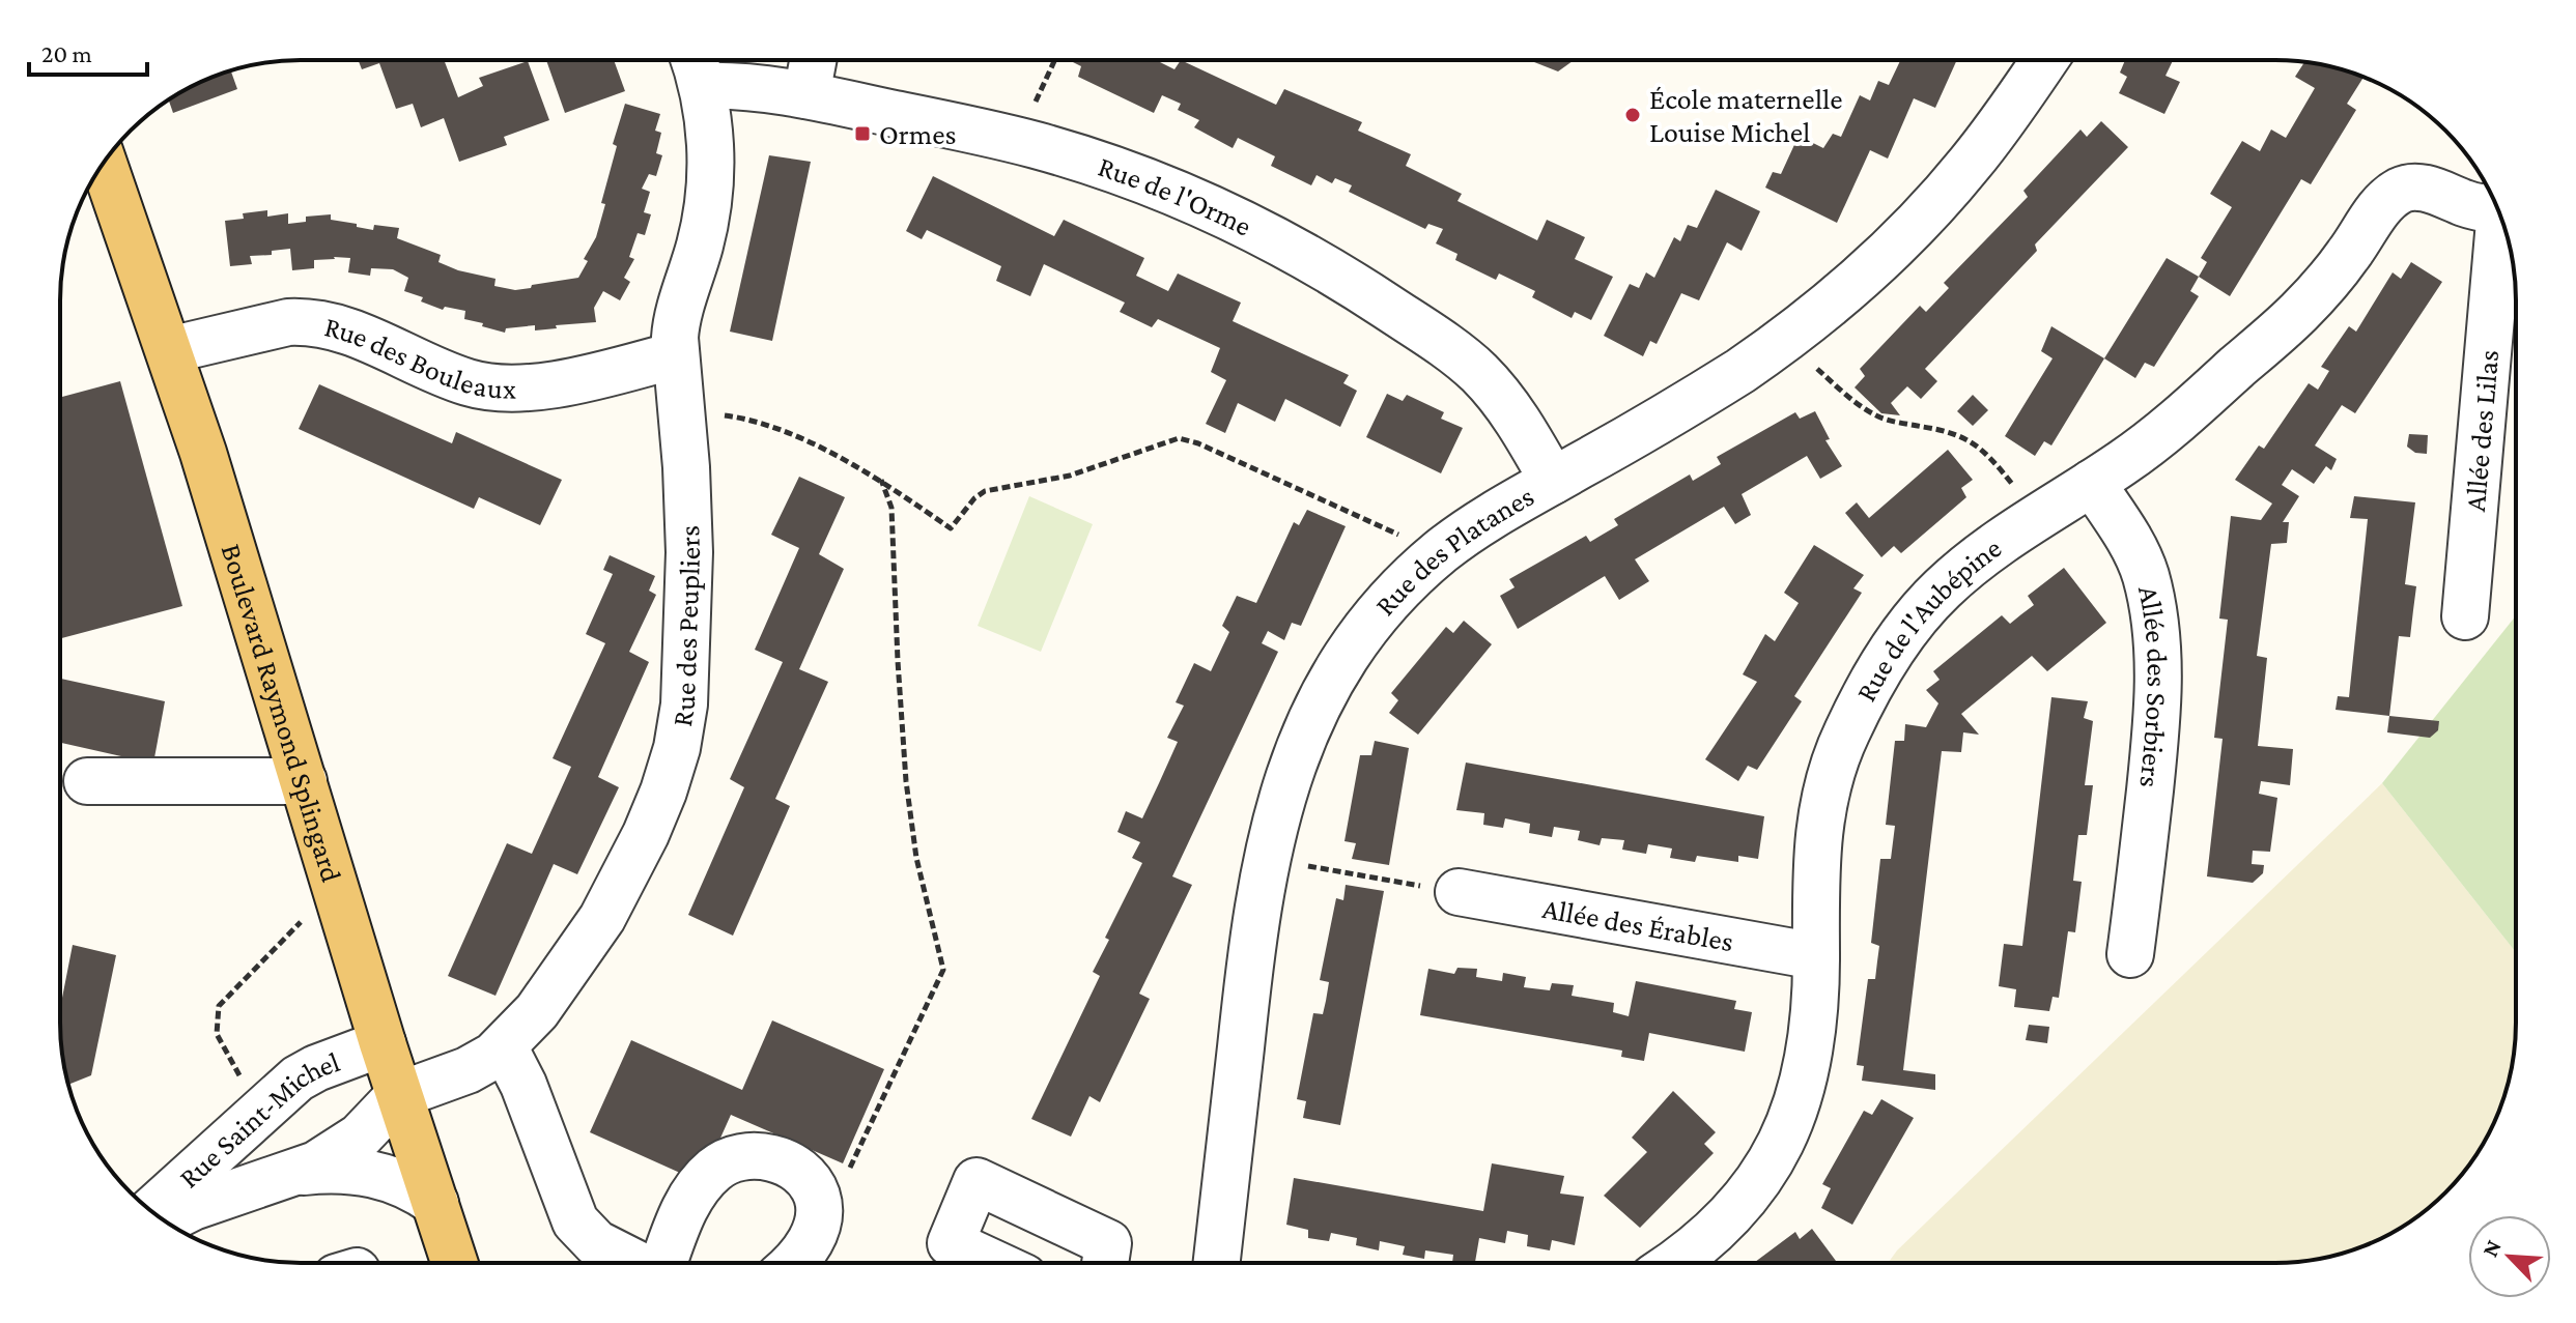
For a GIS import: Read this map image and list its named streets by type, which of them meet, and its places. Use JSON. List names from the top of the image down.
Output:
{
  "streets": {
    "main road": ["Boulevard Raymond Splingard"],
    "street": [
      "Rue de l'Orme",
      "Rue des Bouleaux",
      "Allée des Lilas",
      "Rue des Platanes",
      "Rue des Peupliers",
      "Rue de l'Aubépine",
      "Allée des Sorbiers",
      "Allée des Érables",
      "Rue Saint-Michel"
    ]
  },
  "crossings": [
    ["Rue de l'Orme", "Rue des Platanes"],
    ["Rue de l'Orme", "Rue des Peupliers"],
    ["Rue des Bouleaux", "Rue des Peupliers"],
    ["Rue des Bouleaux", "Boulevard Raymond Splingard"],
    ["Rue des Peupliers", "Boulevard Raymond Splingard"],
    ["Rue des Peupliers", "Rue Saint-Michel"],
    ["Rue de l'Aubépine", "Allée des Sorbiers"],
    ["Rue de l'Aubépine", "Allée des Érables"],
    ["Boulevard Raymond Splingard", "Rue Saint-Michel"]
  ],
  "places": {
    "other": ["École maternelle Louise Michel"],
    "transit": ["Ormes"]
  },
  "scale_bar": "20 m",
  "north": "top left"
}
